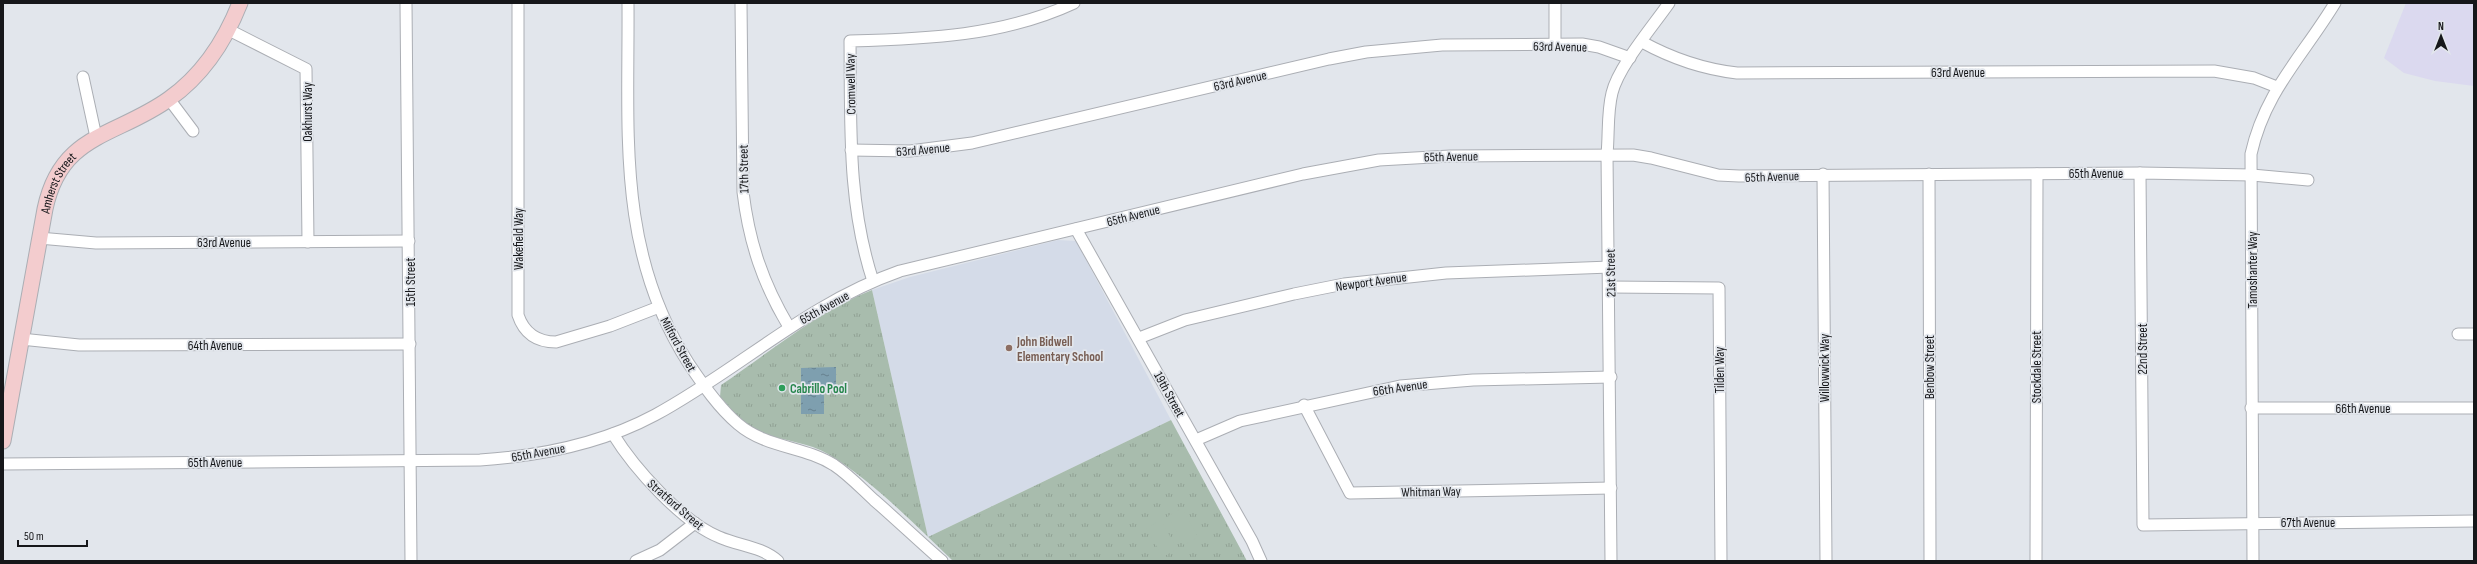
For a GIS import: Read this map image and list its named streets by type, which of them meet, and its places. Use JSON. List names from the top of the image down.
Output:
{
  "streets": {
    "street": [
      "63rd Avenue",
      "Cromwell Way",
      "Oakhurst Way",
      "65th Avenue",
      "17th Street",
      "Amherst Street",
      "Wakefield Way",
      "Tamoshanter Way",
      "21st Street",
      "Newport Avenue",
      "15th Street",
      "Milford Street",
      "64th Avenue",
      "22nd Street",
      "Benbow Street",
      "Stockdale Street",
      "Willowwick Way",
      "Tilden Way",
      "66th Avenue",
      "19th Street",
      "Whitman Way",
      "Stratford Street",
      "67th Avenue"
    ]
  },
  "crossings": [
    ["63rd Avenue", "Cromwell Way"],
    ["63rd Avenue", "Oakhurst Way"],
    ["63rd Avenue", "Amherst Street"],
    ["63rd Avenue", "Tamoshanter Way"],
    ["63rd Avenue", "21st Street"],
    ["63rd Avenue", "15th Street"],
    ["Cromwell Way", "65th Avenue"],
    ["Oakhurst Way", "Amherst Street"],
    ["65th Avenue", "17th Street"],
    ["65th Avenue", "Tamoshanter Way"],
    ["65th Avenue", "21st Street"],
    ["65th Avenue", "15th Street"],
    ["65th Avenue", "Milford Street"],
    ["65th Avenue", "22nd Street"],
    ["65th Avenue", "Benbow Street"],
    ["65th Avenue", "Stockdale Street"],
    ["65th Avenue", "Willowwick Way"],
    ["65th Avenue", "19th Street"],
    ["65th Avenue", "Stratford Street"],
    ["Amherst Street", "64th Avenue"],
    ["Wakefield Way", "Milford Street"],
    ["Tamoshanter Way", "66th Avenue"],
    ["Tamoshanter Way", "67th Avenue"],
    ["21st Street", "Newport Avenue"],
    ["21st Street", "Tilden Way"],
    ["21st Street", "66th Avenue"],
    ["21st Street", "Whitman Way"],
    ["Newport Avenue", "19th Street"],
    ["15th Street", "64th Avenue"],
    ["22nd Street", "67th Avenue"],
    ["66th Avenue", "19th Street"],
    ["66th Avenue", "Whitman Way"]
  ],
  "places": ["John Bidwell Elementary School", "Cabrillo Pool"],
  "scale_bar": "50 m",
  "north": "top"
}
